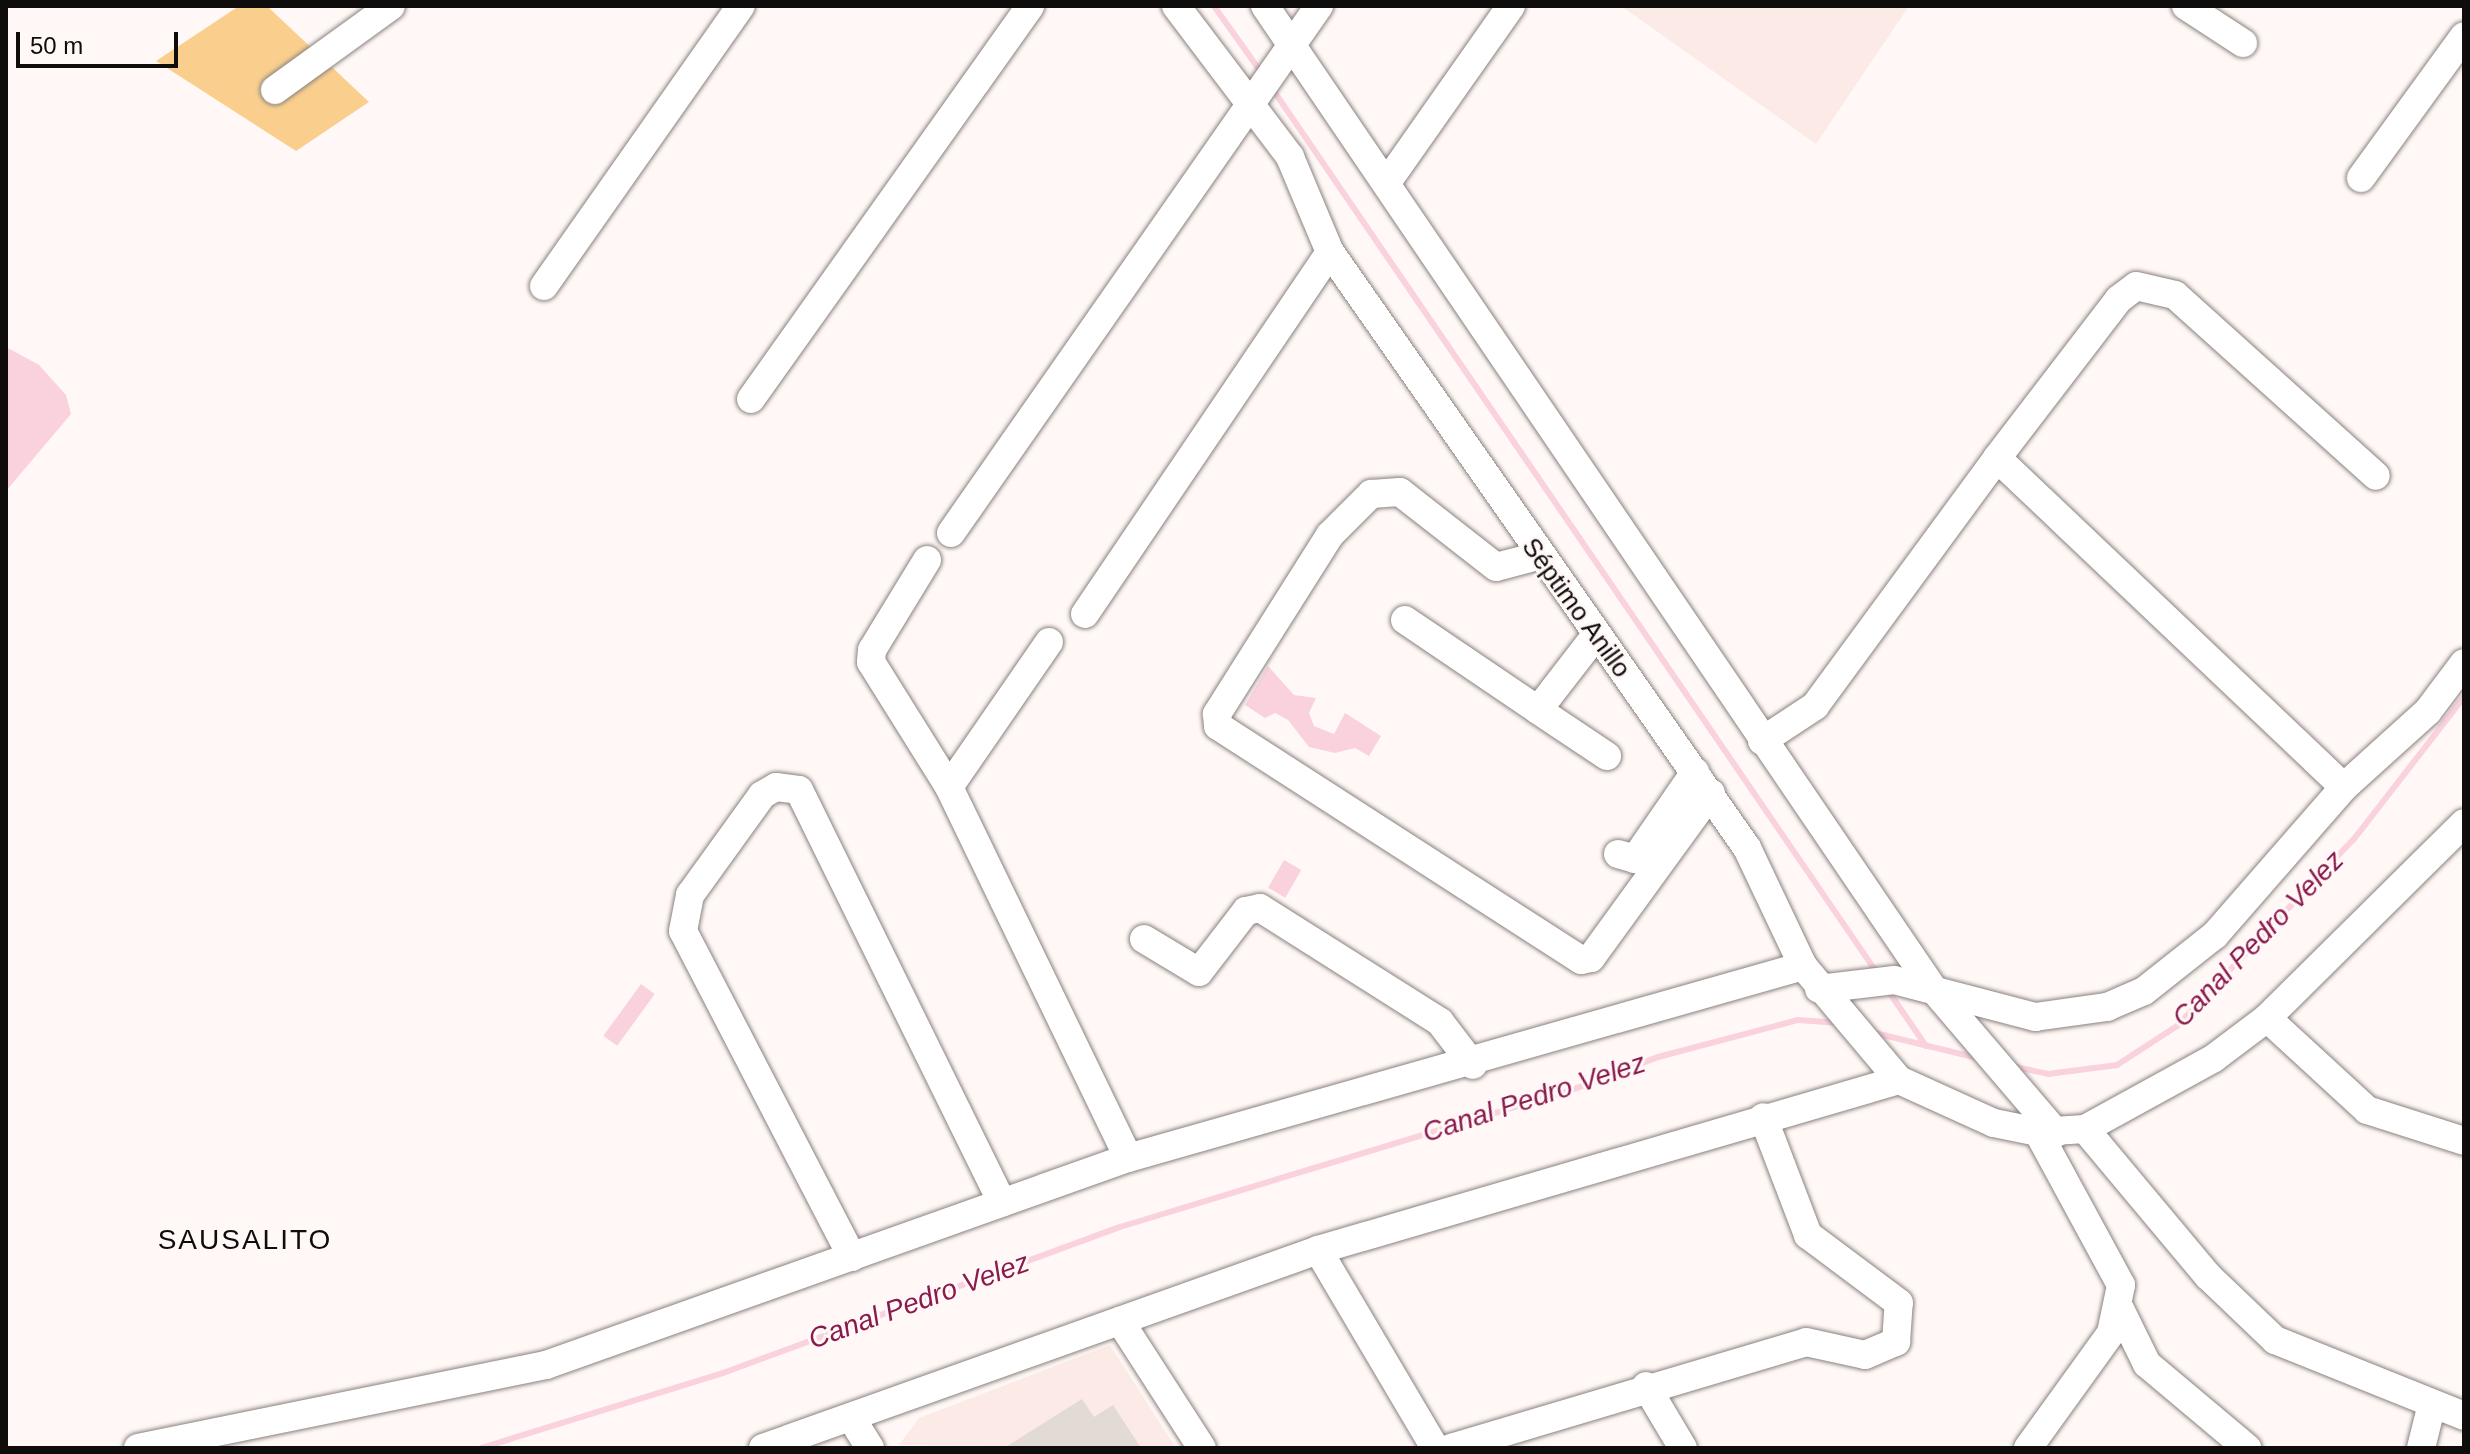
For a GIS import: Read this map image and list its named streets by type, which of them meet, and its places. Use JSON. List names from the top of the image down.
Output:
{
  "streets": {
    "street": ["Séptimo Anillo"]
  },
  "districts": ["SAUSALITO"],
  "water": ["Canal Pedro Velez"],
  "scale_bar": "50 m"
}
